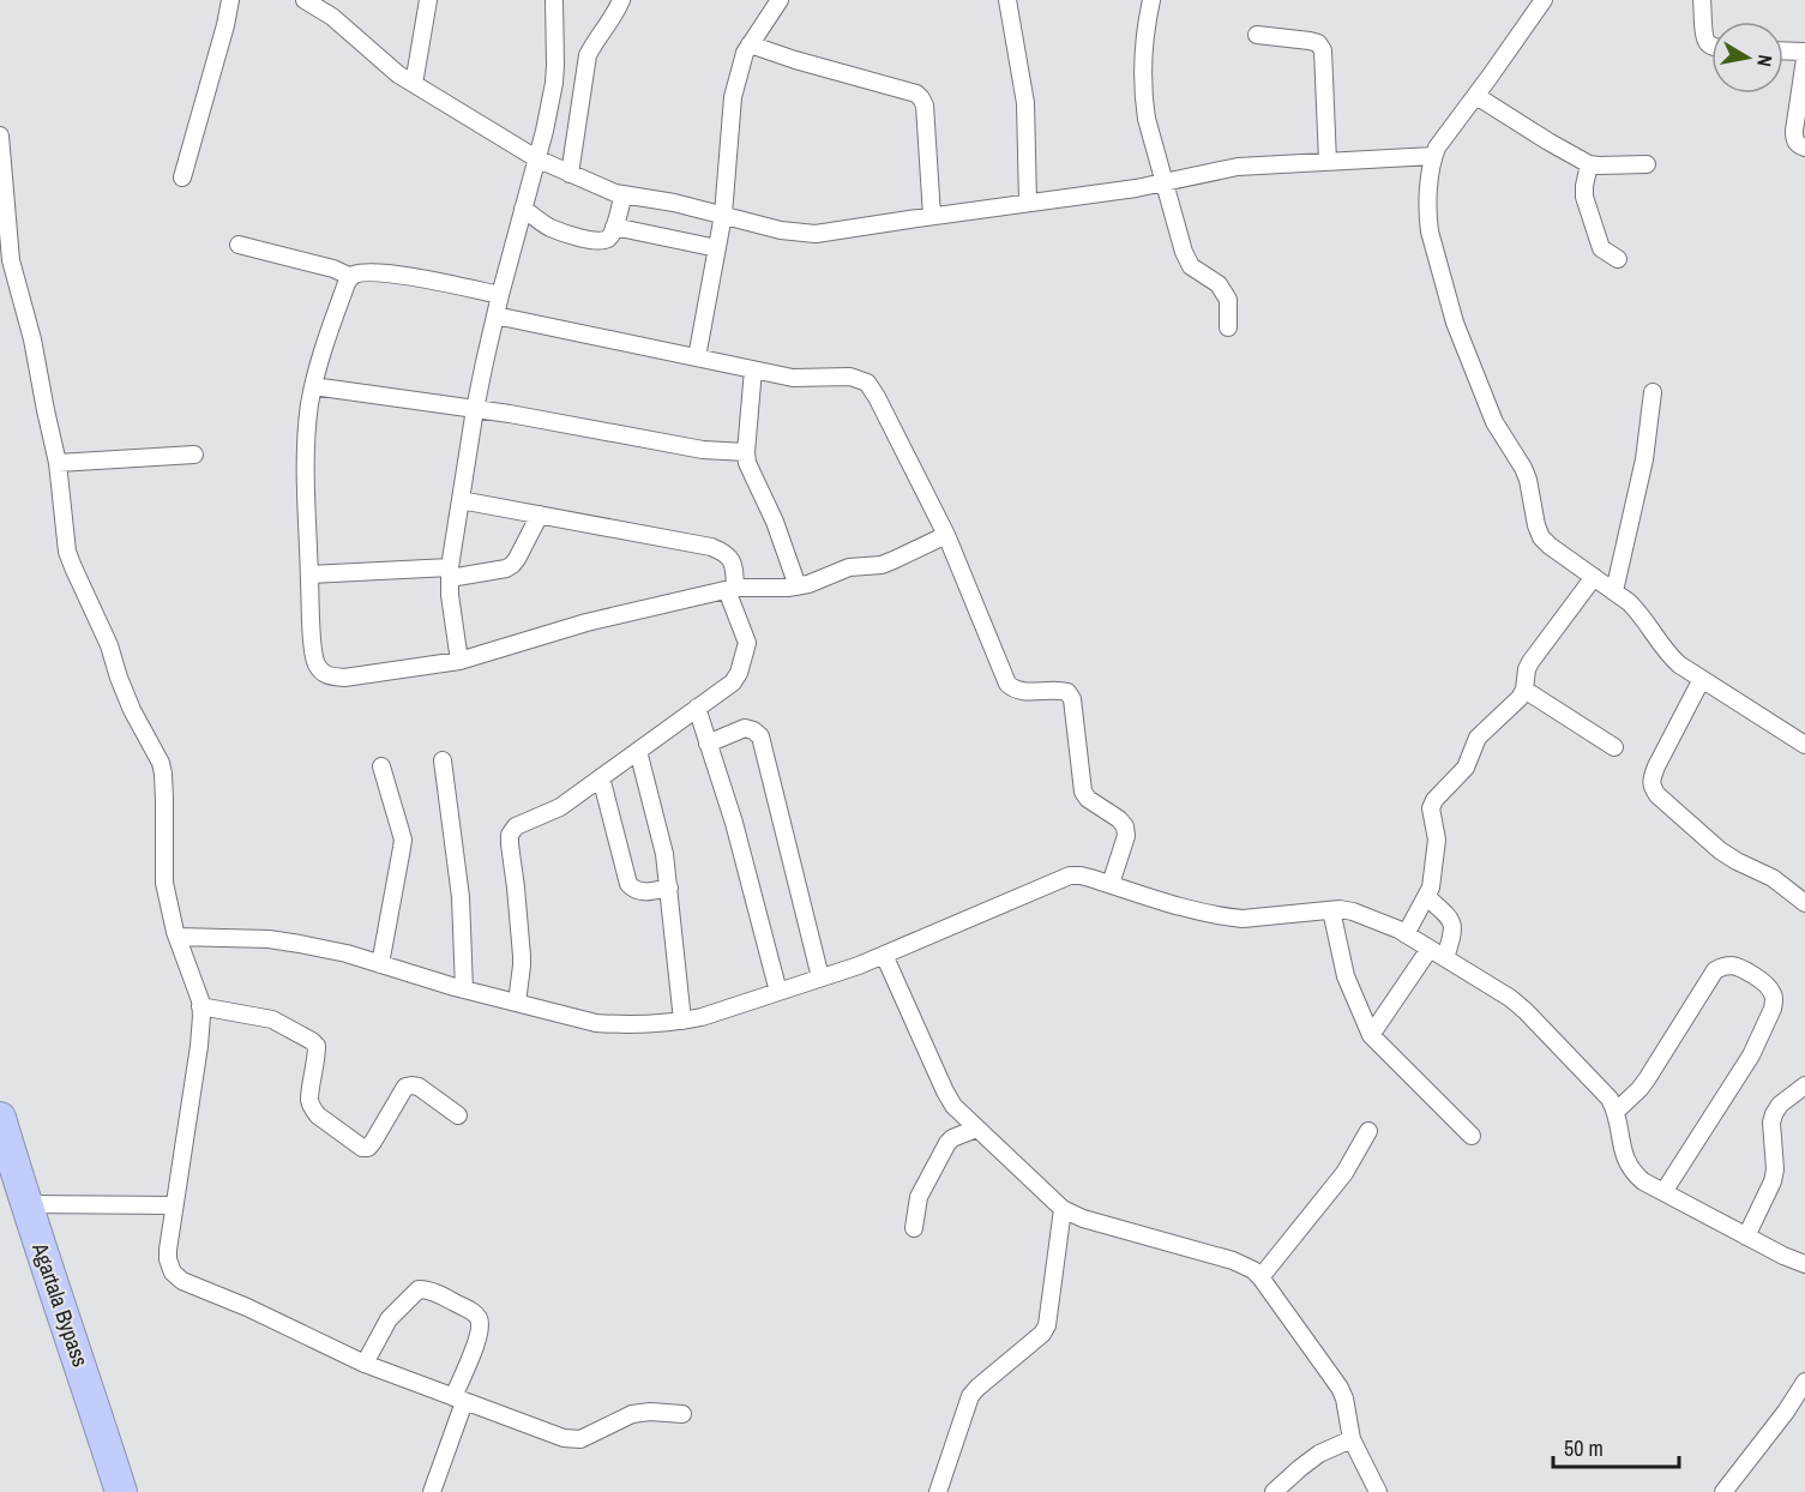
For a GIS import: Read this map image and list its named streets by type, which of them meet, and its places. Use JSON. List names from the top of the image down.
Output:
{
  "streets": {
    "highway": ["Agartala Bypass"]
  },
  "scale_bar": "50 m",
  "north": "right"
}
